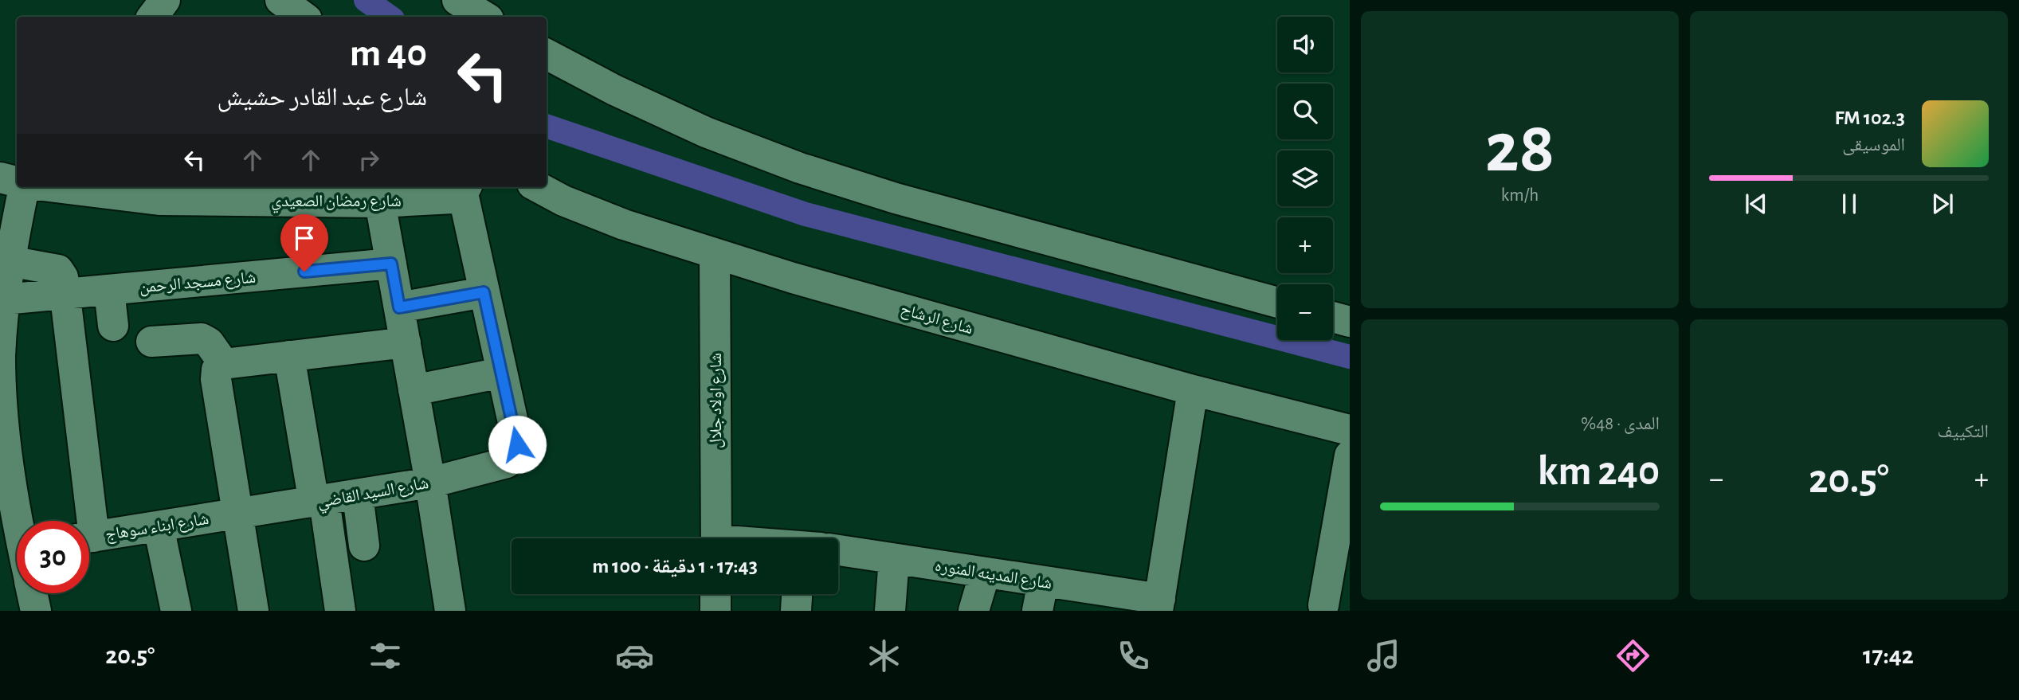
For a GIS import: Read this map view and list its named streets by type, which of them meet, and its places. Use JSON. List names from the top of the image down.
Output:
{
  "streets": {
    "street": [
      "شارع رمضان الصعيدي",
      "شارع مسجد الرحمن",
      "شارع الرشاح",
      "شارع اولاد جلال",
      "شارع السيد القاضي",
      "شارع ابناء سوهاج",
      "شارع المدينه المنوره"
    ]
  },
  "crossings": [
    ["شارع الرشاح", "شارع اولاد جلال"],
    ["شارع السيد القاضي", "شارع ابناء سوهاج"]
  ],
  "page": {
    "tile": [
      ["28", "km/h"],
      "التكييف",
      ["المدى · 48%", "240 km"]
    ],
    "map_buttons": ["+", "−"],
    "turn": ["40 m", "شارع عبد القادر حشيش"],
    "song": ["102.3 FM", "الموسيقى"],
    "heat": ["−", "20.5°", "+"],
    "limit": "30",
    "trip": "17:43 · 1 دقيقة · 100 m",
    "tabs": ["17:42", "20.5°"]
  }
}
